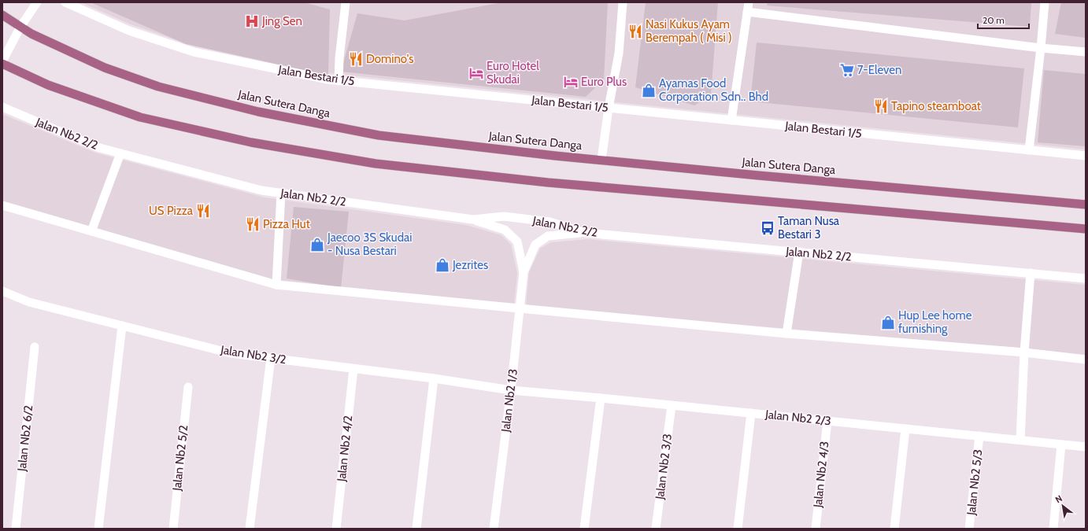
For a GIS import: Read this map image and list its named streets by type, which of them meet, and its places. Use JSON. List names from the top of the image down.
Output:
{
  "streets": {
    "main road": ["Jalan Sutera Danga"],
    "street": [
      "Jalan Bestari 1/5",
      "Jalan Nb2 2/2",
      "Jalan Nb2 3/2",
      "Jalan Nb2 1/3",
      "Jalan Nb2 2/3",
      "Jalan Nb2 6/2",
      "Jalan Nb2 4/2",
      "Jalan Nb2 5/2",
      "Jalan Nb2 3/3",
      "Jalan Nb2 4/3",
      "Jalan Nb2 5/3"
    ]
  },
  "crossings": [
    ["Jalan Nb2 2/2", "Jalan Nb2 1/3"],
    ["Jalan Nb2 3/2", "Jalan Nb2 1/3"],
    ["Jalan Nb2 3/2", "Jalan Nb2 2/3"],
    ["Jalan Nb2 3/2", "Jalan Nb2 4/2"],
    ["Jalan Nb2 1/3", "Jalan Nb2 2/3"],
    ["Jalan Nb2 2/3", "Jalan Nb2 3/3"],
    ["Jalan Nb2 2/3", "Jalan Nb2 4/3"],
    ["Jalan Nb2 2/3", "Jalan Nb2 5/3"]
  ],
  "places": {
    "hospital": ["Jing Sen"],
    "restaurant": [
      "Nasi Kukus Ayam Berempah ( Misi )",
      "Domino's",
      "Tapino steamboat",
      "US Pizza",
      "Pizza Hut"
    ],
    "supermarket": ["7-Eleven"],
    "hotel": ["Euro Hotel Skudai", "Euro Plus"],
    "shop": [
      "Ayamas Food Corporation Sdn.. Bhd",
      "Jaecoo 3S Skudai - Nusa Bestari",
      "Jezrites",
      "Hup Lee home furnishing"
    ],
    "bus stop": ["Taman Nusa Bestari 3"]
  },
  "scale_bar": "20 m",
  "north": "top left"
}
